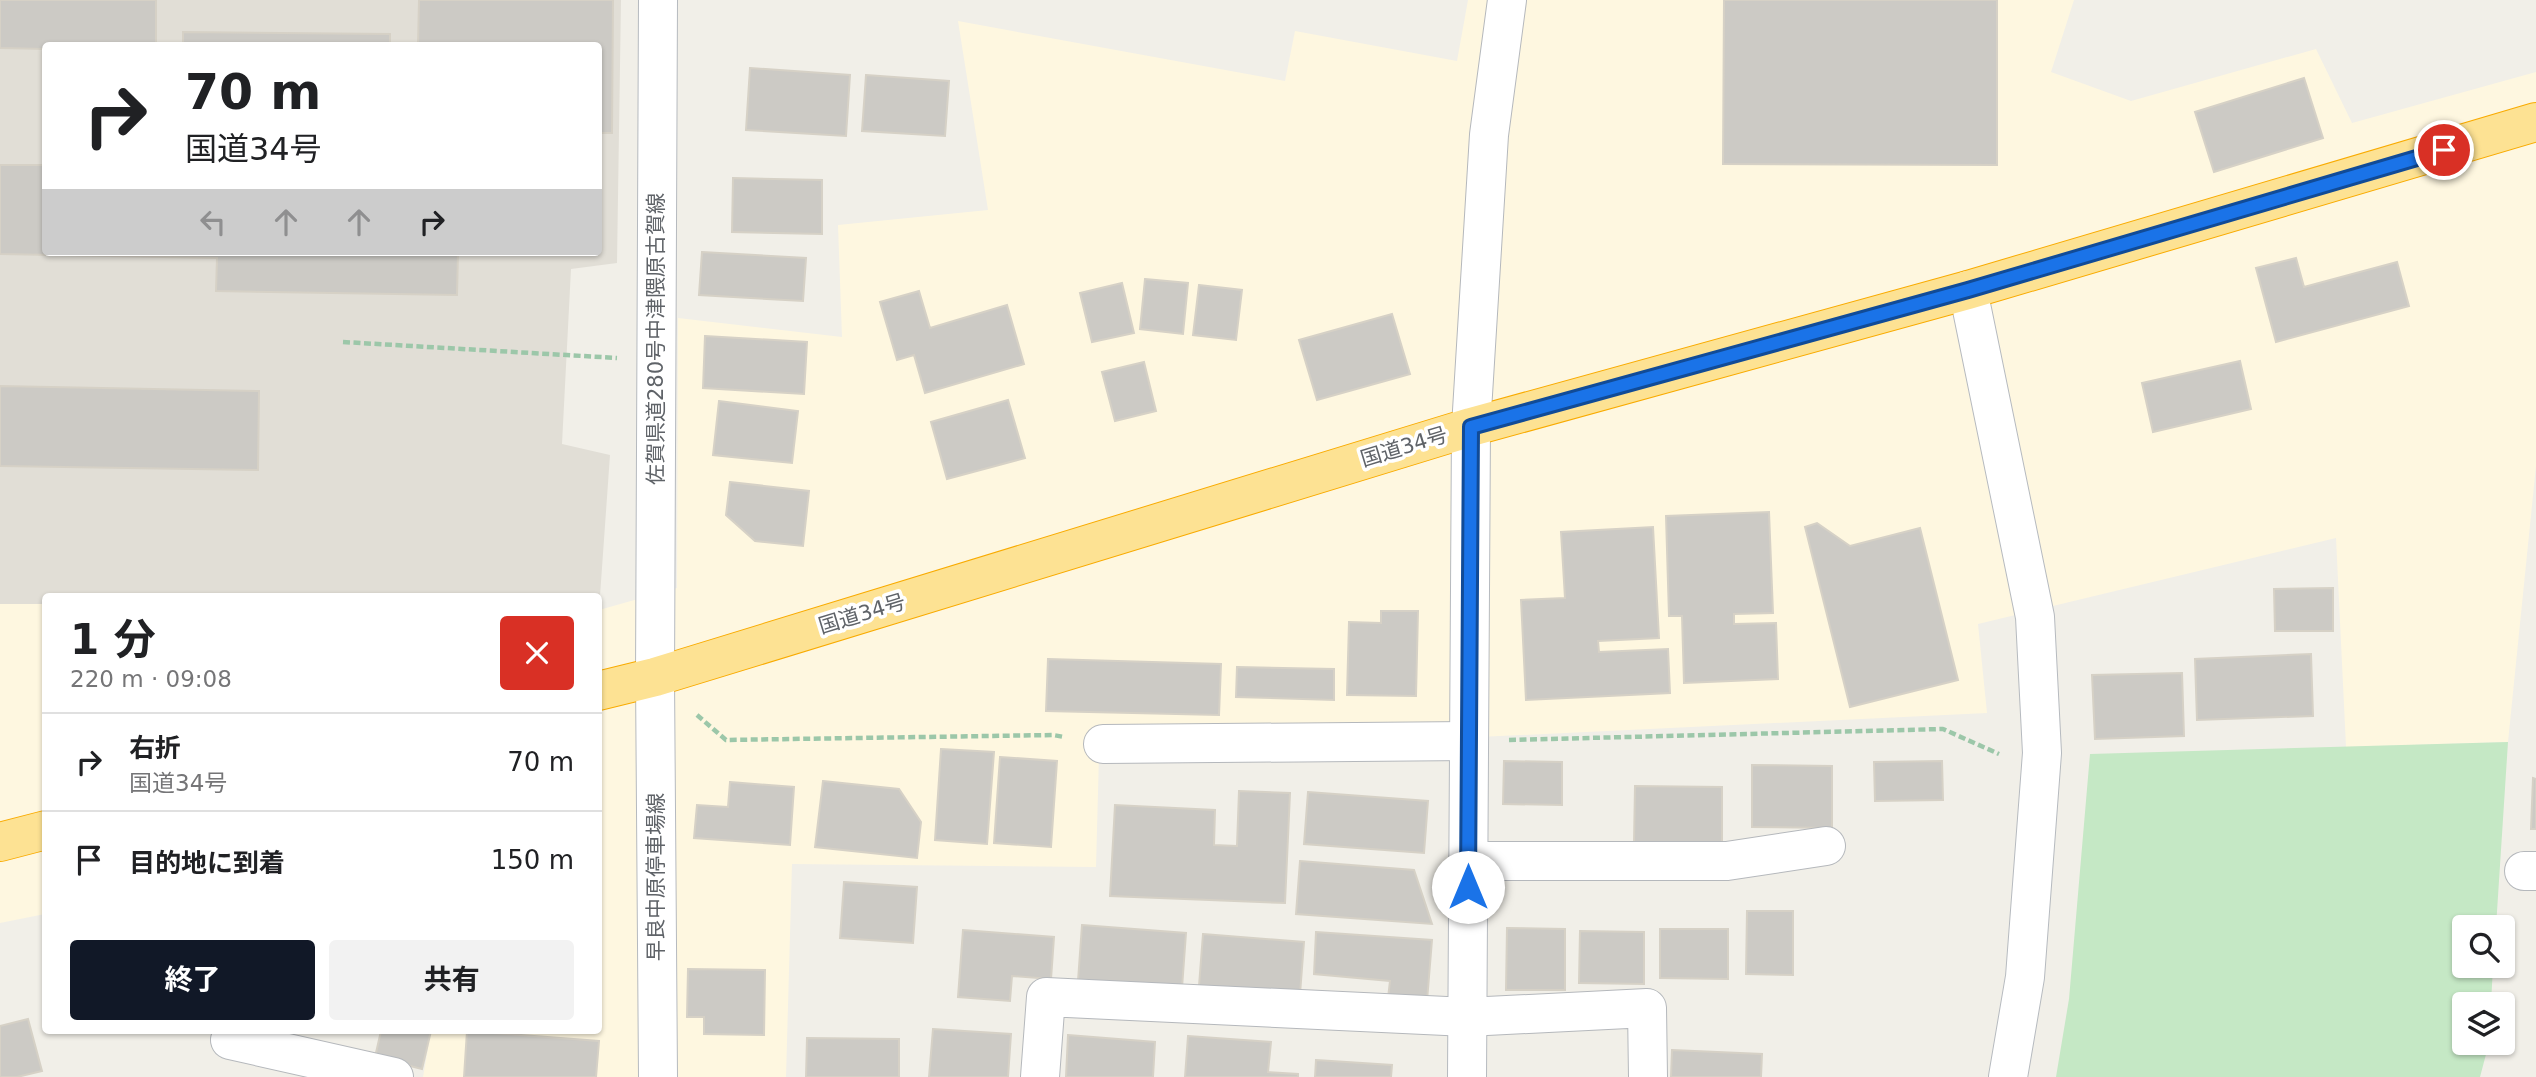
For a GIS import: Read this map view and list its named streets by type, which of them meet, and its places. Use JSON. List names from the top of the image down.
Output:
{
  "streets": {
    "highway": ["国道34号"],
    "street": ["佐賀県道280号中津隈原古賀線", "早良中原停車場線"]
  },
  "crossings": [
    ["佐賀県道280号中津隈原古賀線", "国道34号"],
    ["佐賀県道280号中津隈原古賀線", "早良中原停車場線"],
    ["国道34号", "早良中原停車場線"]
  ],
  "page": {
    "turn": ["70 m", "国道34号"],
    "heading": ["1 分", "220 m · 09:08"],
    "list": [
      {
        "name": "右折",
        "note": "国道34号",
        "value": "70 m"
      },
      {
        "name": "目的地に到着",
        "value": "150 m"
      }
    ],
    "buttons": ["終了", "共有"]
  }
}
